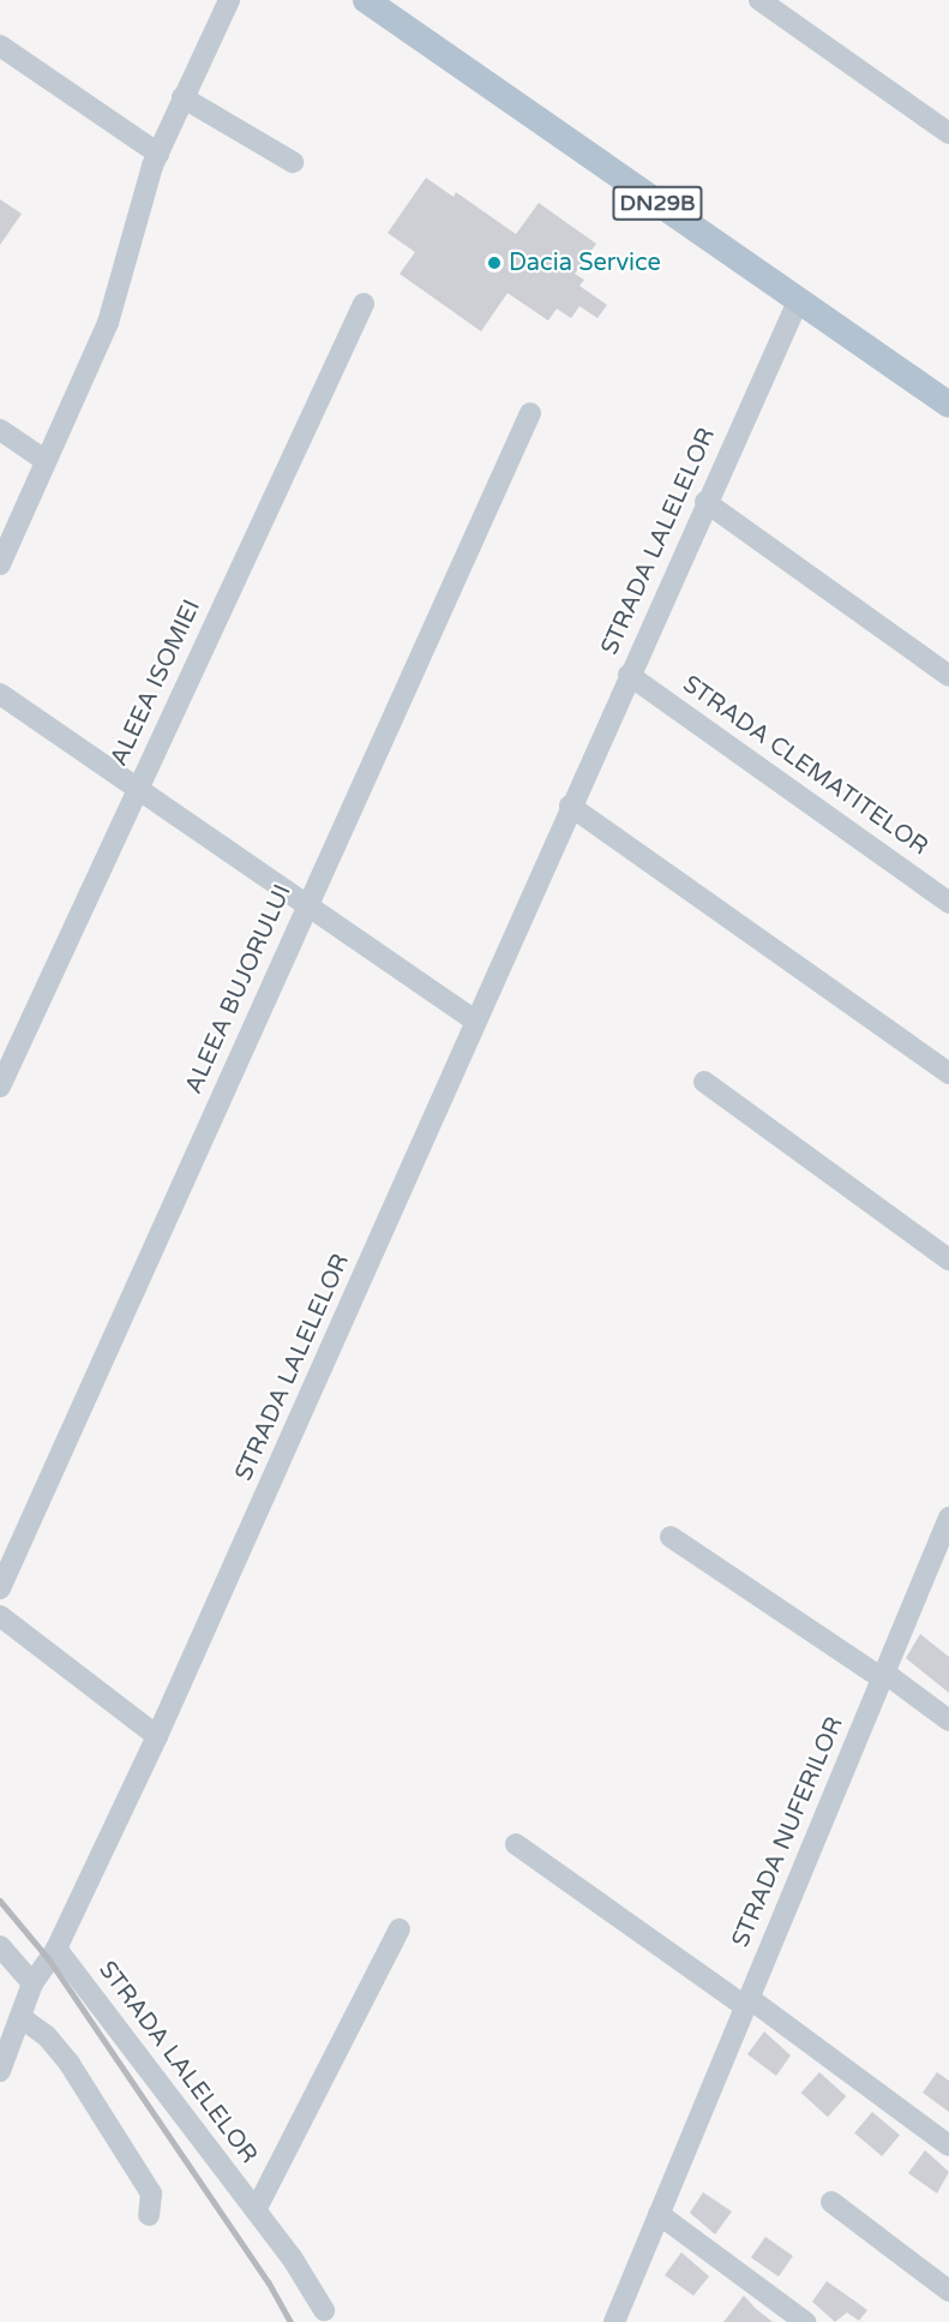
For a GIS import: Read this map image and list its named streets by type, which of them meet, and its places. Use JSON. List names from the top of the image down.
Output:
{
  "streets": {
    "main road": ["DN29B"],
    "street": [
      "STRADA LALELELOR",
      "ALEEA ISOMIEI",
      "STRADA CLEMATITELOR",
      "ALEEA BUJORULUI",
      "STRADA NUFERILOR"
    ]
  },
  "crossings": [
    ["DN29B", "STRADA LALELELOR"],
    ["STRADA LALELELOR", "STRADA CLEMATITELOR"]
  ],
  "places": ["Dacia Service"]
}
